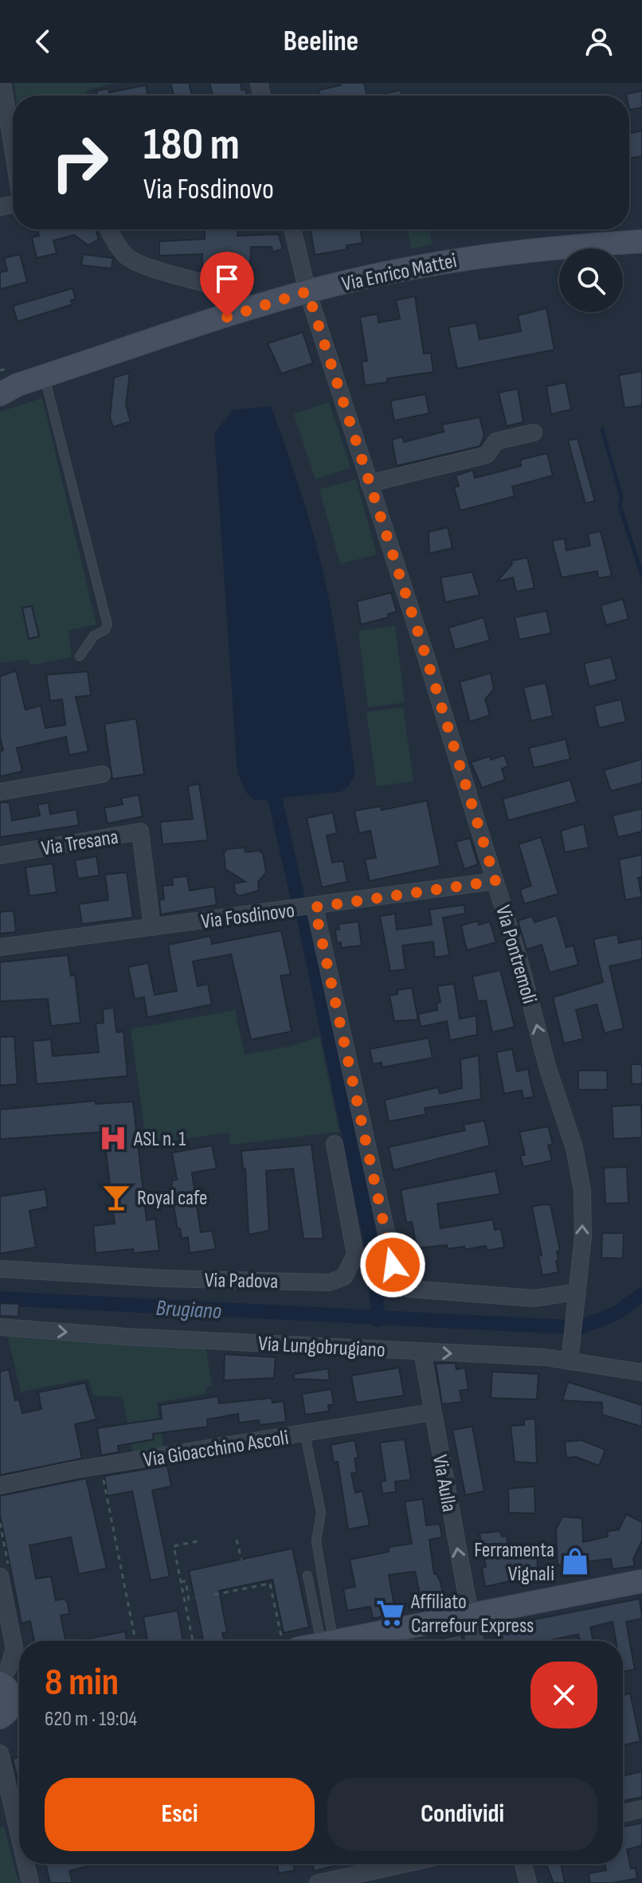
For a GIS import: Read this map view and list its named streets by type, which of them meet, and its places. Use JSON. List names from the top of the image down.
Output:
{
  "streets": {
    "main road": ["Via Enrico Mattei"],
    "street": [
      "Via Tresana",
      "Via Fosdinovo",
      "Via Pontremoli",
      "Via Padova",
      "Via Lungobrugiano",
      "Via Gioacchino Ascoli",
      "Via Aulla"
    ]
  },
  "crossings": [
    ["Via Enrico Mattei", "Via Pontremoli"],
    ["Via Tresana", "Via Fosdinovo"],
    ["Via Fosdinovo", "Via Pontremoli"],
    ["Via Pontremoli", "Via Lungobrugiano"],
    ["Via Lungobrugiano", "Via Aulla"],
    ["Via Gioacchino Ascoli", "Via Aulla"]
  ],
  "one_way": ["Via Pontremoli", "Via Lungobrugiano", "Via Aulla"],
  "water": ["Brugiano"],
  "places": {
    "hospital": ["ASL n. 1"],
    "bar": ["Royal cafe"],
    "shop": ["Ferramenta Vignali"],
    "supermarket": ["Affiliato Carrefour Express"]
  },
  "page": {
    "header": "Beeline",
    "turn": ["180 m", "Via Fosdinovo"],
    "heading": ["8 min", "620 m · 19:04"],
    "buttons": ["Esci", "Condividi"]
  }
}
